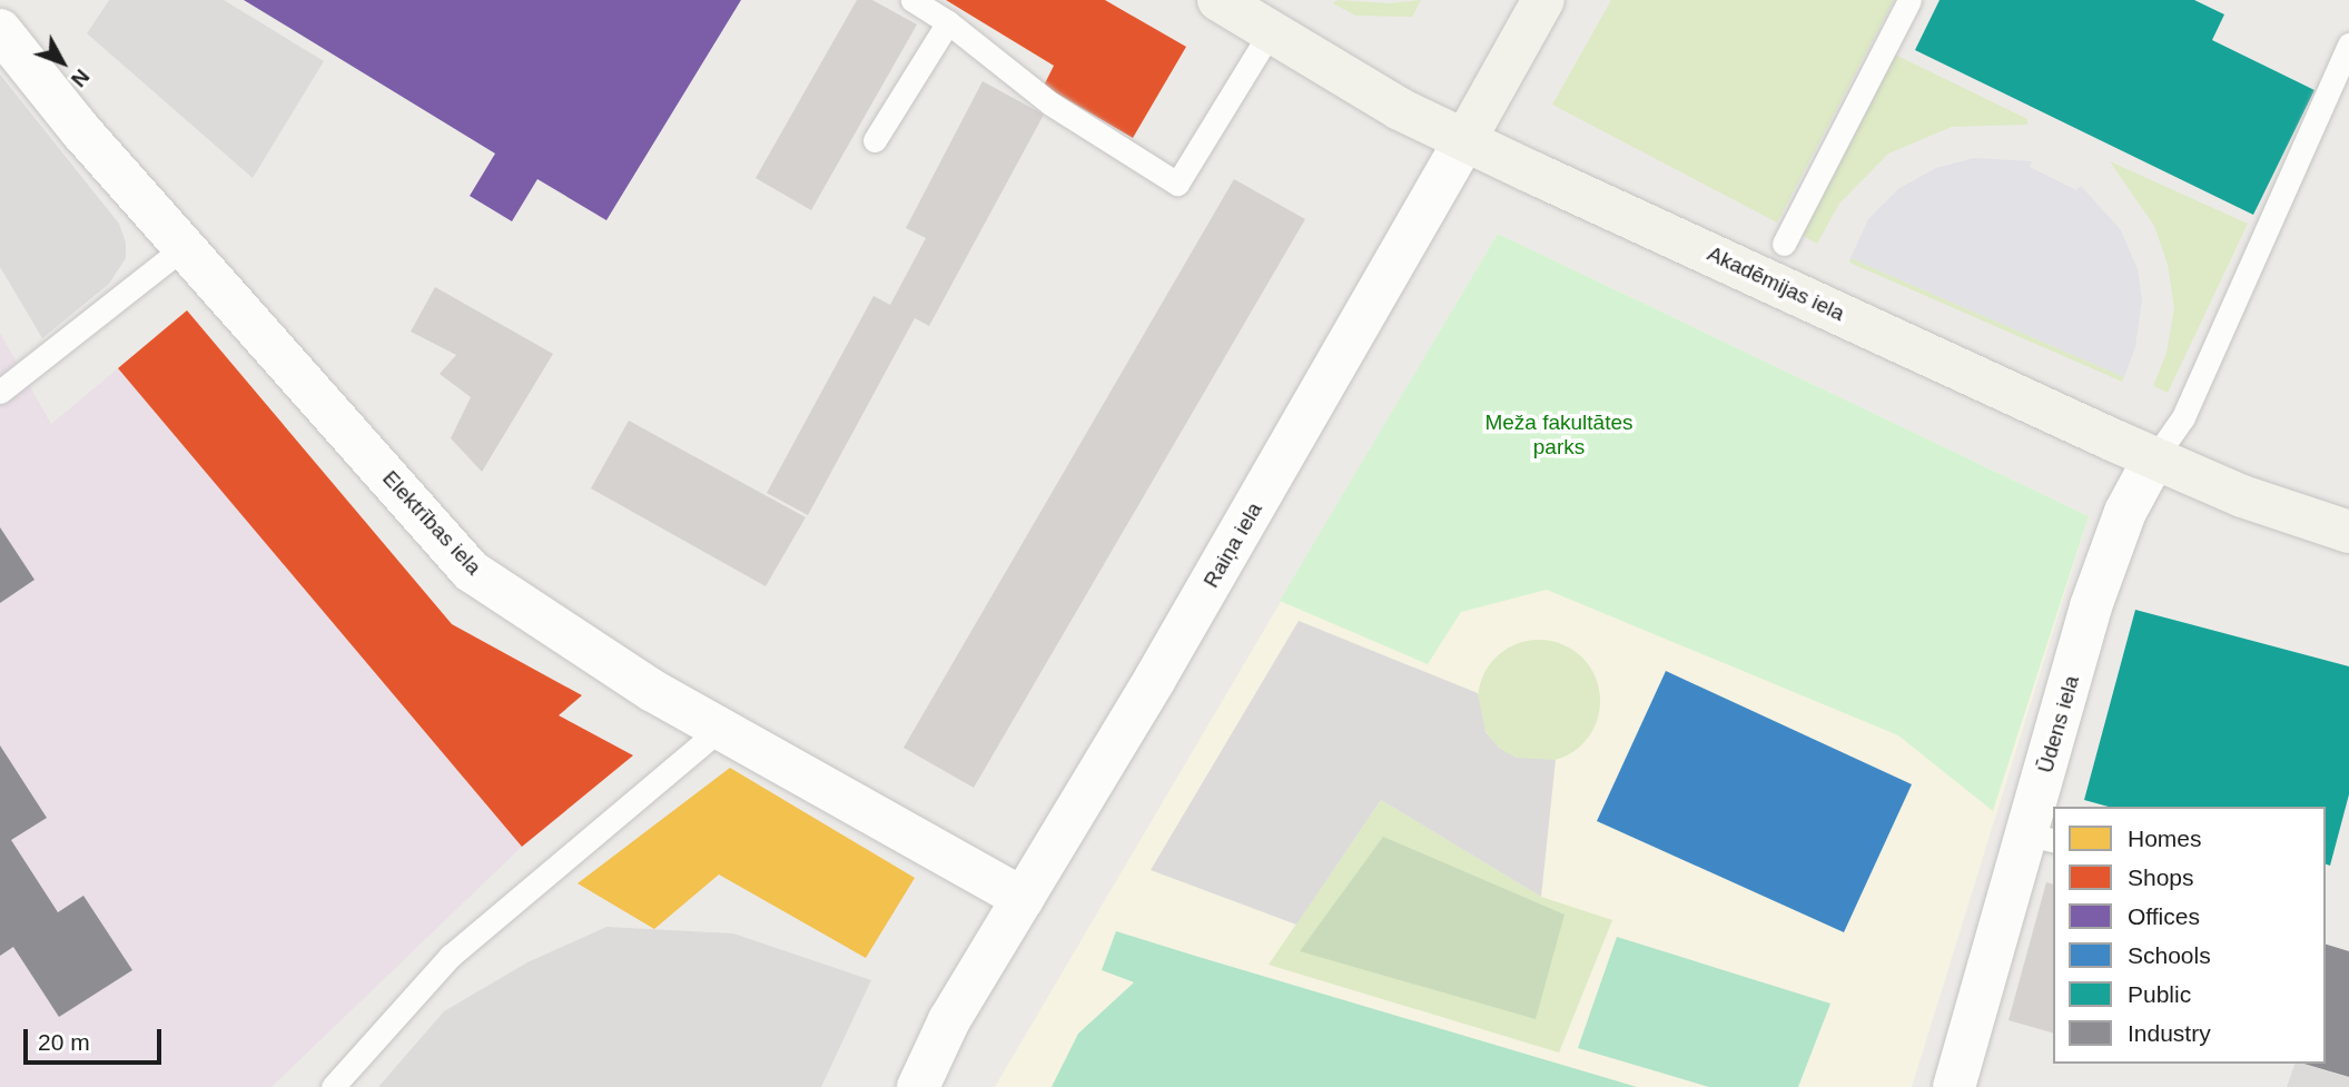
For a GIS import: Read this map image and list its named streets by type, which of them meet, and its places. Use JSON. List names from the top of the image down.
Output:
{
  "streets": {
    "main road": ["Akadēmijas iela", "Raiņa iela"],
    "street": ["Elektrības iela", "Ūdens iela"]
  },
  "crossings": [
    ["Akadēmijas iela", "Raiņa iela"],
    ["Akadēmijas iela", "Ūdens iela"],
    ["Elektrības iela", "Raiņa iela"]
  ],
  "parks": ["Meža fakultātes parks"],
  "legend": [
    "Homes",
    "Shops",
    "Offices",
    "Schools",
    "Public",
    "Industry"
  ],
  "scale_bar": "20 m",
  "north": "bottom right"
}
